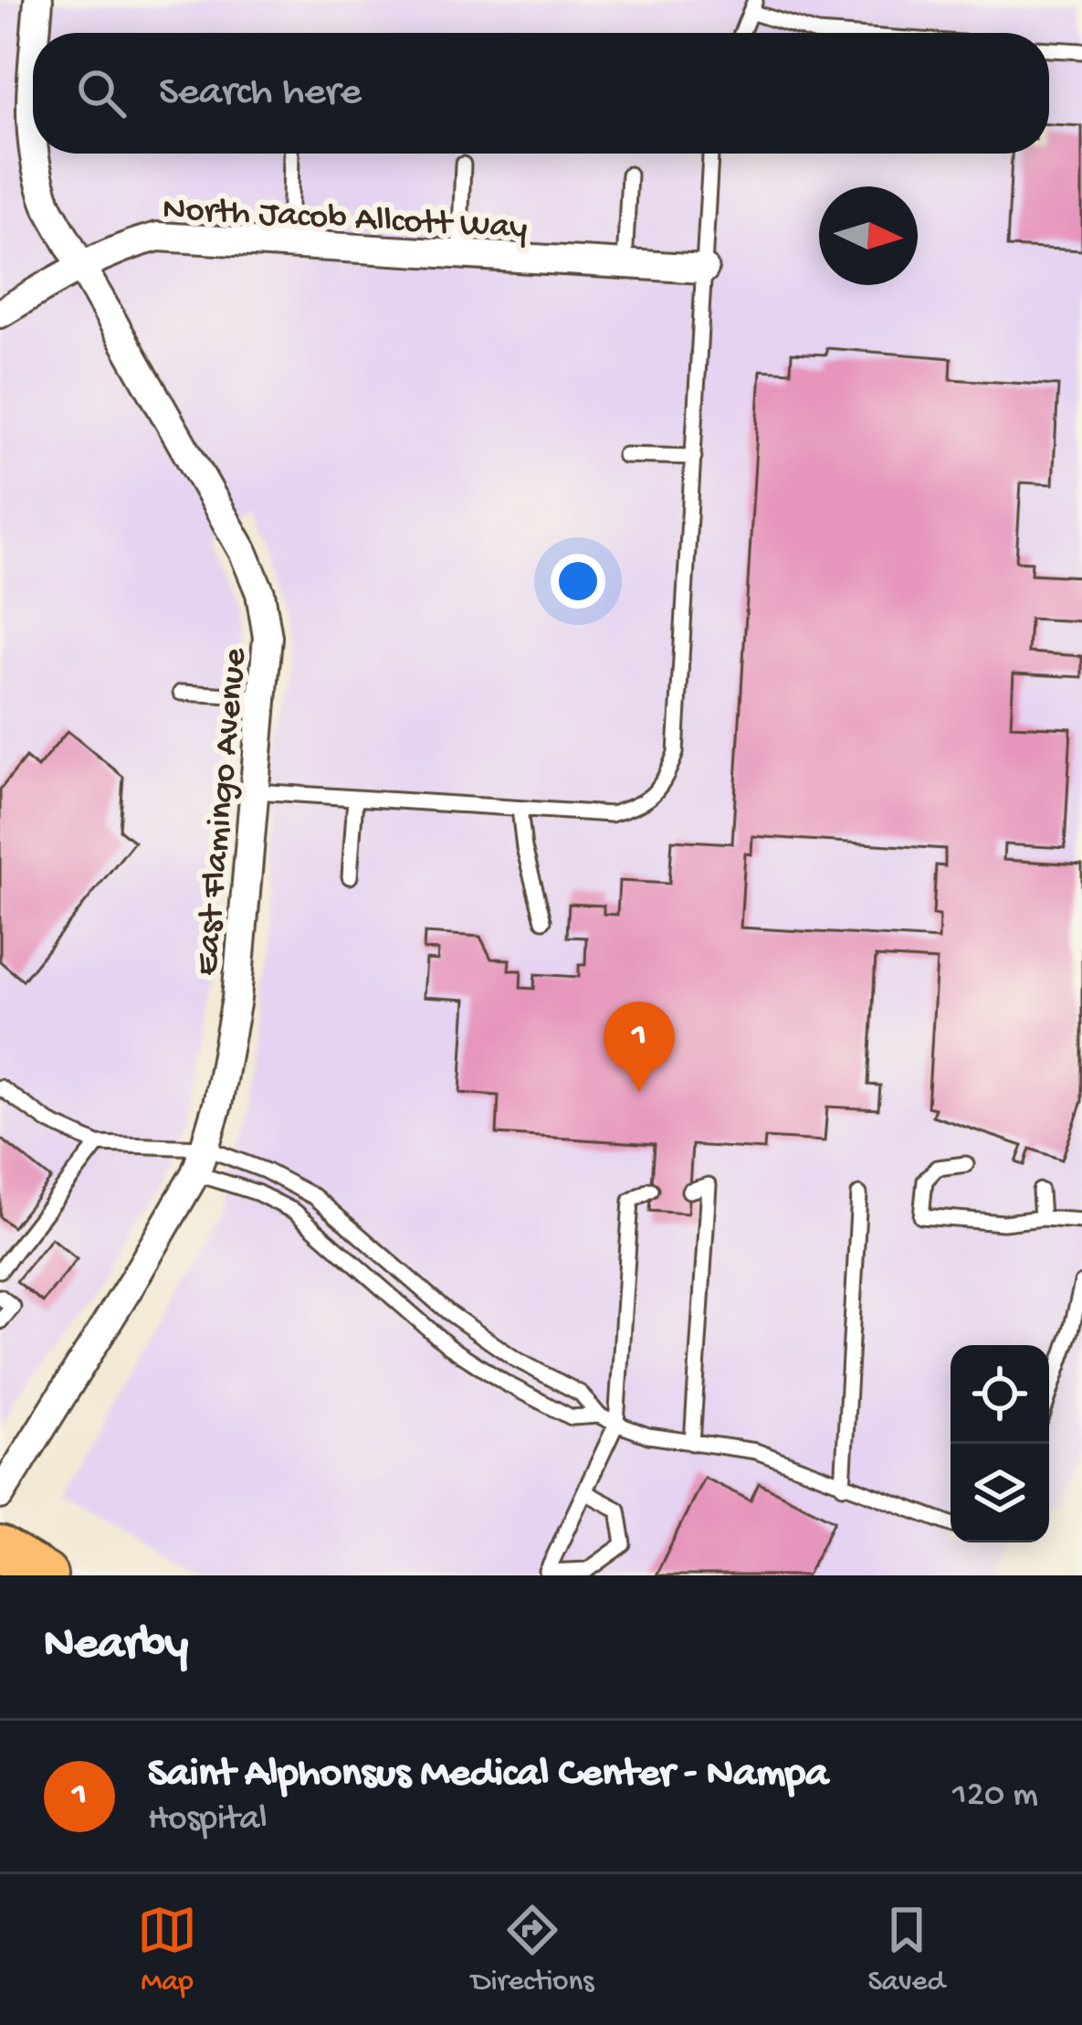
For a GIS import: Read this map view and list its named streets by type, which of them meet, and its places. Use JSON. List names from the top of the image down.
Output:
{
  "streets": {
    "street": ["North Jacob Allcott Way", "East Flamingo Avenue"]
  },
  "crossings": [
    ["North Jacob Allcott Way", "East Flamingo Avenue"]
  ],
  "north": "right",
  "page": {
    "search": "Search here",
    "pins": "1",
    "heading": "Nearby",
    "list": [
      {
        "mark": "1",
        "name": "Saint Alphonsus Medical Center - Nampa",
        "note": "Hospital",
        "value": "120 m"
      }
    ],
    "nav": ["Map", "Directions", "Saved"]
  }
}
